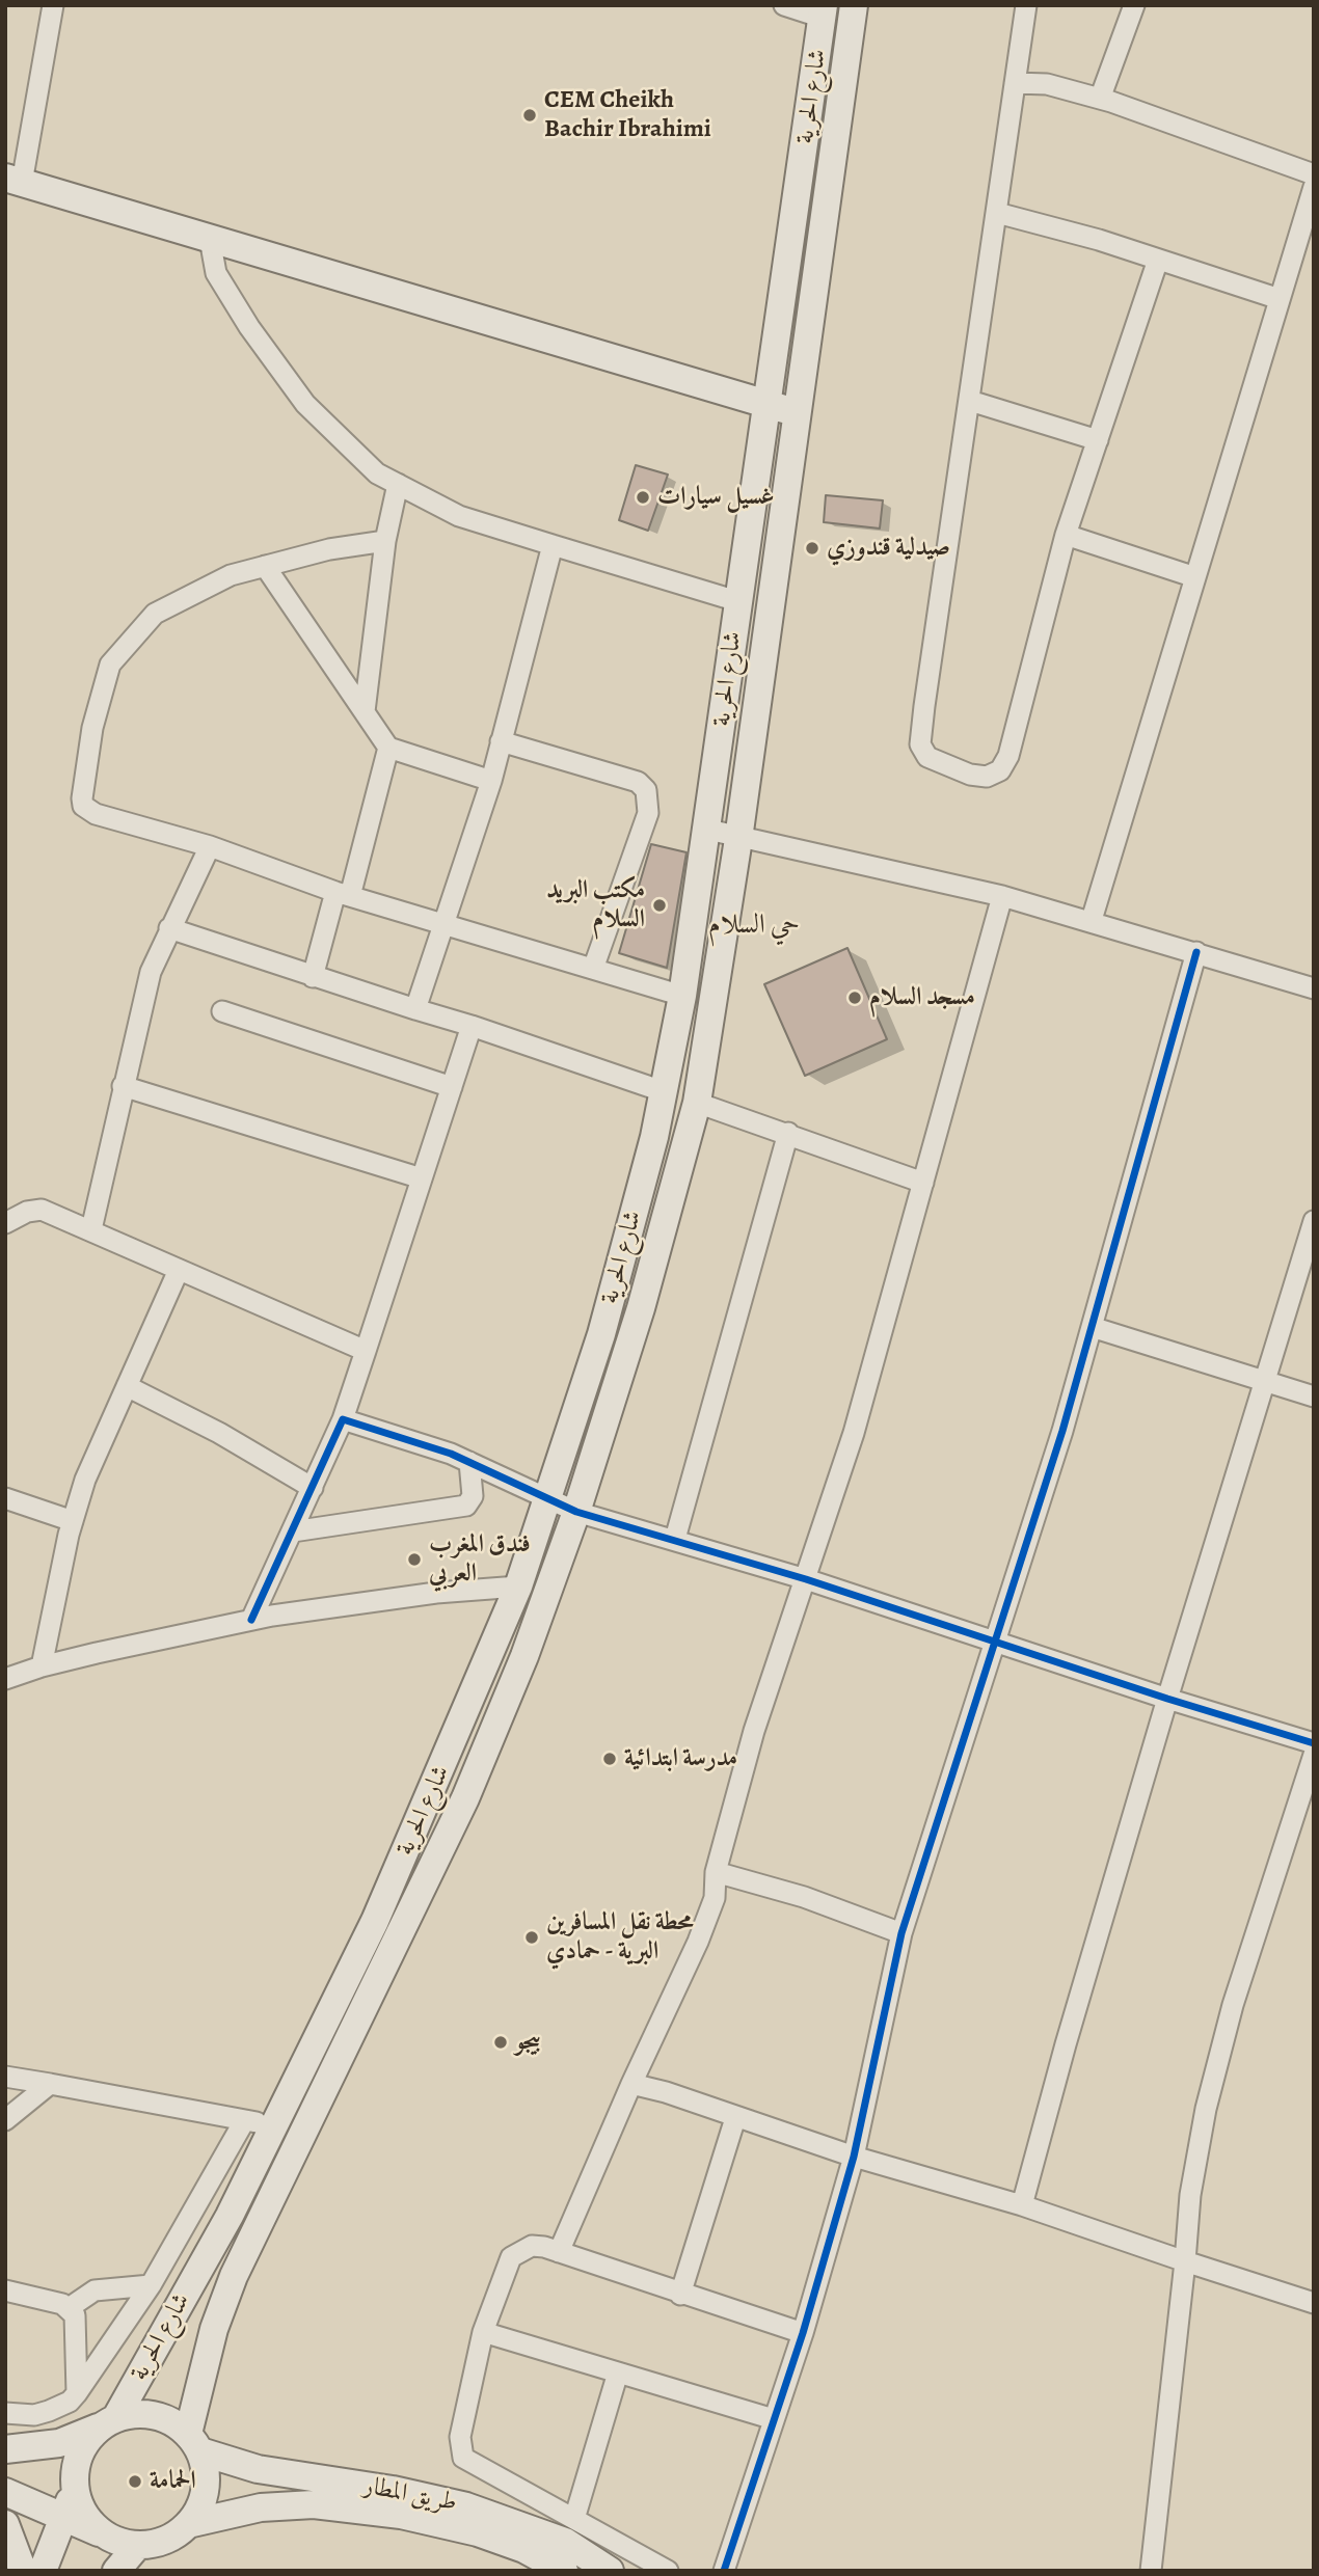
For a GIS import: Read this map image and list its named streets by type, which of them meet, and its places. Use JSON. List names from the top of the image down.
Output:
{
  "streets": {
    "main road": ["شارع الحرية", "طريق المطار"]
  },
  "crossings": [
    ["شارع الحرية", "طريق المطار"]
  ],
  "districts": ["حي السلام"],
  "places": [
    "CEM Cheikh Bachir Ibrahimi",
    "غسيل سيارات",
    "صيدلية قندوزي",
    "مكتب البريد السلام",
    "مسجد السلام",
    "فندق المغرب العربي",
    "مدرسة ابتدائية",
    "محطة نقل المسافرين البرية - حمادي",
    "بيجو",
    "الحمامة"
  ]
}
